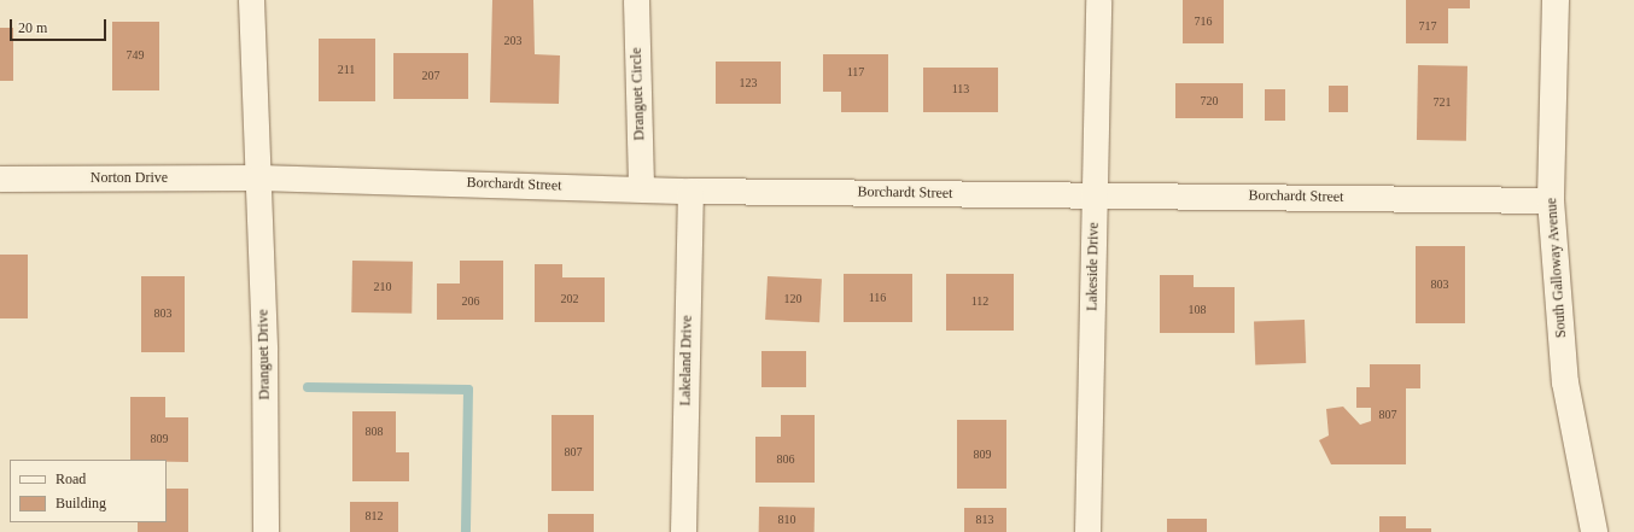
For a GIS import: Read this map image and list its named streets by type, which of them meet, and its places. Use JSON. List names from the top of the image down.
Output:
{
  "streets": {
    "main road": ["South Galloway Avenue"],
    "street": [
      "Dranguet Circle",
      "Norton Drive",
      "Borchardt Street",
      "Lakeside Drive",
      "Dranguet Drive",
      "Lakeland Drive"
    ]
  },
  "crossings": [
    ["Dranguet Circle", "Borchardt Street"],
    ["Norton Drive", "Borchardt Street"],
    ["Norton Drive", "Dranguet Drive"],
    ["Borchardt Street", "Lakeside Drive"],
    ["Borchardt Street", "South Galloway Avenue"],
    ["Borchardt Street", "Dranguet Drive"],
    ["Borchardt Street", "Lakeland Drive"]
  ],
  "house_numbers": [
    "716",
    "717",
    "203",
    "749",
    "211",
    "117",
    "207",
    "123",
    "113",
    "720",
    "721",
    "803",
    "210",
    "116",
    "202",
    "120",
    "206",
    "112",
    "108",
    "803",
    "807",
    "808",
    "809",
    "807",
    "809",
    "806",
    "812",
    "810",
    "813"
  ],
  "legend": ["Road", "Building"],
  "scale_bar": "20 m"
}
